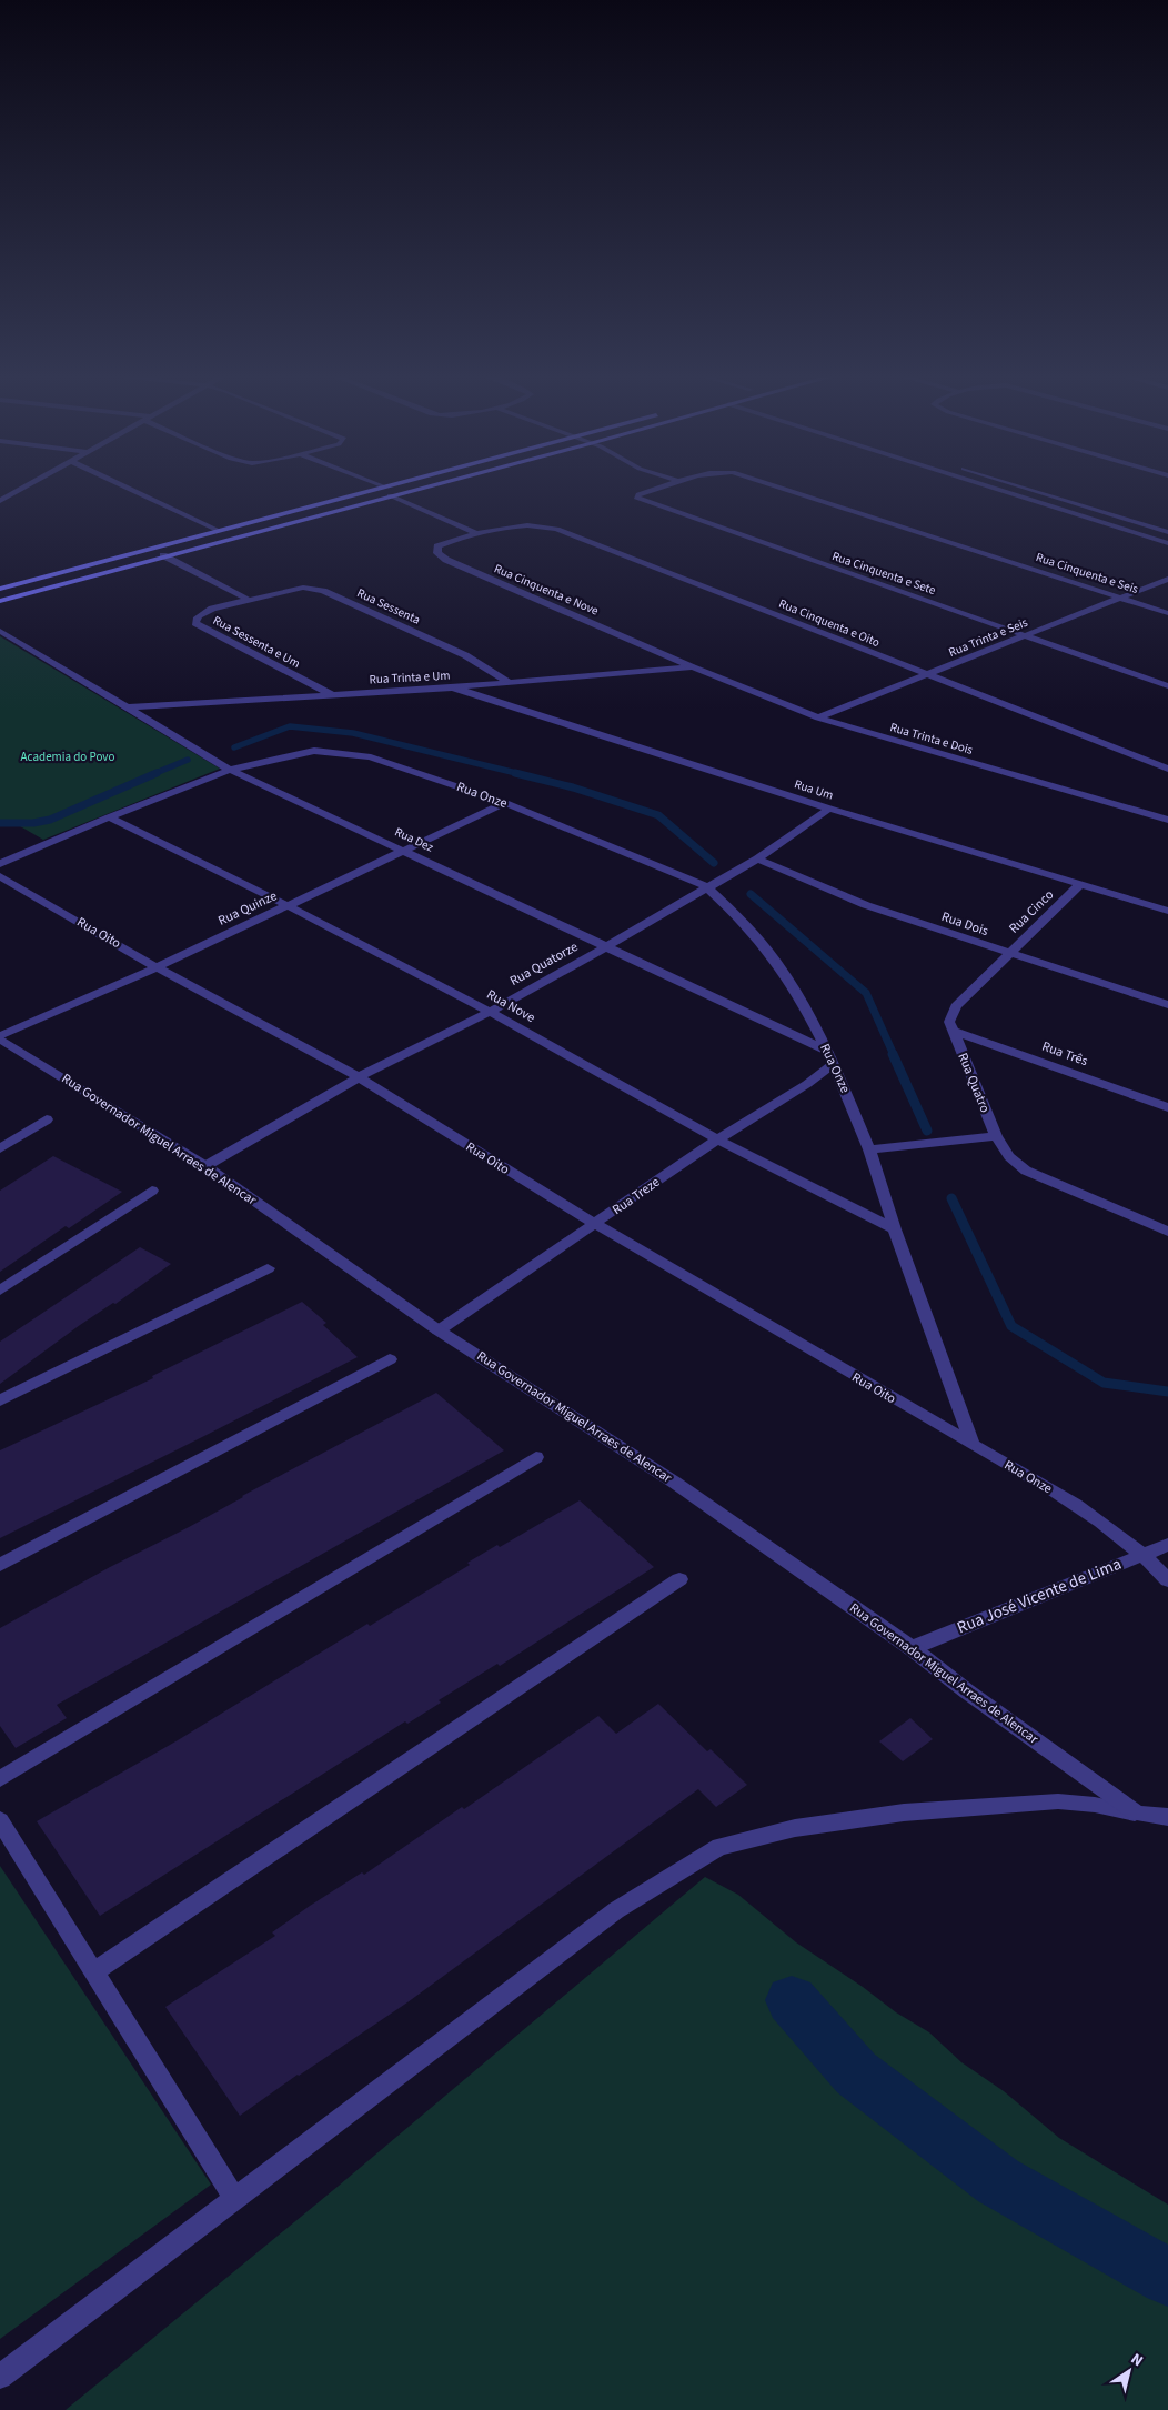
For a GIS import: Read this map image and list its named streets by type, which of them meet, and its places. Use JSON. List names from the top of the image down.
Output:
{
  "streets": {
    "street": [
      "Rua Cinquenta e Sete",
      "Rua Cinquenta e Seis",
      "Rua Cinquenta e Nove",
      "Rua Sessenta",
      "Rua Cinquenta e Oito",
      "Rua Trinta e Seis",
      "Rua Sessenta e Um",
      "Rua Trinta e Um",
      "Rua Trinta e Dois",
      "Rua Um",
      "Rua Onze",
      "Rua Dez",
      "Rua Quinze",
      "Rua Cinco",
      "Rua Dois",
      "Rua Oito",
      "Rua Quatorze",
      "Rua Nove",
      "Rua Três",
      "Rua Quatro",
      "Rua Governador Miguel Arraes de Alencar",
      "Rua Treze",
      "Rua José Vicente de Lima"
    ]
  },
  "crossings": [
    ["Rua Cinquenta e Sete", "Rua Trinta e Seis"],
    ["Rua Cinquenta e Seis", "Rua Trinta e Seis"],
    ["Rua Cinquenta e Nove", "Rua Cinquenta e Oito"],
    ["Rua Cinquenta e Nove", "Rua Trinta e Um"],
    ["Rua Cinquenta e Nove", "Rua Trinta e Dois"],
    ["Rua Sessenta", "Rua Sessenta e Um"],
    ["Rua Sessenta", "Rua Trinta e Um"],
    ["Rua Cinquenta e Oito", "Rua Trinta e Seis"],
    ["Rua Trinta e Seis", "Rua Trinta e Dois"],
    ["Rua Sessenta e Um", "Rua Trinta e Um"],
    ["Rua Trinta e Um", "Rua Trinta e Dois"],
    ["Rua Trinta e Um", "Rua Um"],
    ["Rua Trinta e Um", "Rua Dez"],
    ["Rua Um", "Rua Cinco"],
    ["Rua Um", "Rua Quatorze"],
    ["Rua Onze", "Rua Dez"],
    ["Rua Onze", "Rua Quinze"],
    ["Rua Onze", "Rua Oito"],
    ["Rua Onze", "Rua Quatorze"],
    ["Rua Onze", "Rua Nove"],
    ["Rua Onze", "Rua Treze"],
    ["Rua Onze", "Rua José Vicente de Lima"],
    ["Rua Dez", "Rua Quinze"],
    ["Rua Dez", "Rua Quatorze"],
    ["Rua Quinze", "Rua Oito"],
    ["Rua Quinze", "Rua Nove"],
    ["Rua Quinze", "Rua Governador Miguel Arraes de Alencar"],
    ["Rua Cinco", "Rua Dois"],
    ["Rua Cinco", "Rua Quatro"],
    ["Rua Dois", "Rua Quatorze"],
    ["Rua Oito", "Rua Quatorze"],
    ["Rua Oito", "Rua Treze"],
    ["Rua Quatorze", "Rua Nove"],
    ["Rua Quatorze", "Rua Governador Miguel Arraes de Alencar"],
    ["Rua Nove", "Rua Treze"],
    ["Rua Três", "Rua Quatro"],
    ["Rua Governador Miguel Arraes de Alencar", "Rua Treze"],
    ["Rua Governador Miguel Arraes de Alencar", "Rua José Vicente de Lima"]
  ],
  "parks": ["Academia do Povo"],
  "north": "top right"
}
